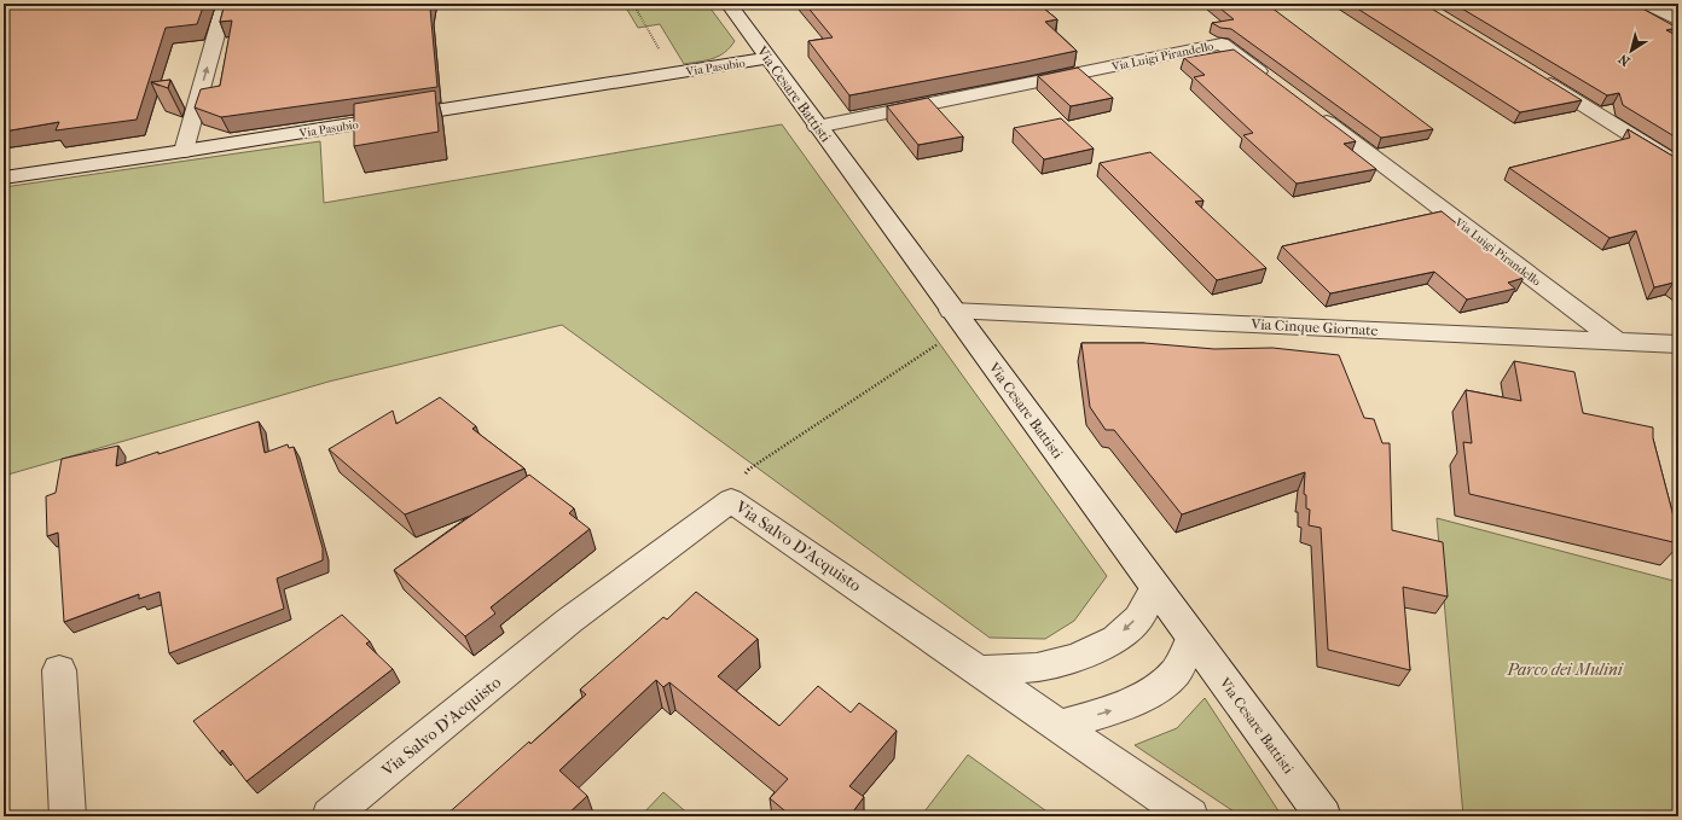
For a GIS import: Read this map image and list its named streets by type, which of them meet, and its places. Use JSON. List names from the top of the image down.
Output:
{
  "streets": {
    "street": [
      "Via Luigi Pirandello",
      "Via Pasubio",
      "Via Cesare Battisti",
      "Via Cinque Giornate",
      "Via Salvo D'Acquisto"
    ]
  },
  "crossings": [
    ["Via Luigi Pirandello", "Via Cesare Battisti"],
    ["Via Luigi Pirandello", "Via Cinque Giornate"],
    ["Via Pasubio", "Via Cesare Battisti"],
    ["Via Cesare Battisti", "Via Cinque Giornate"]
  ],
  "parks": ["Parco dei Mulini"],
  "north": "bottom left"
}
